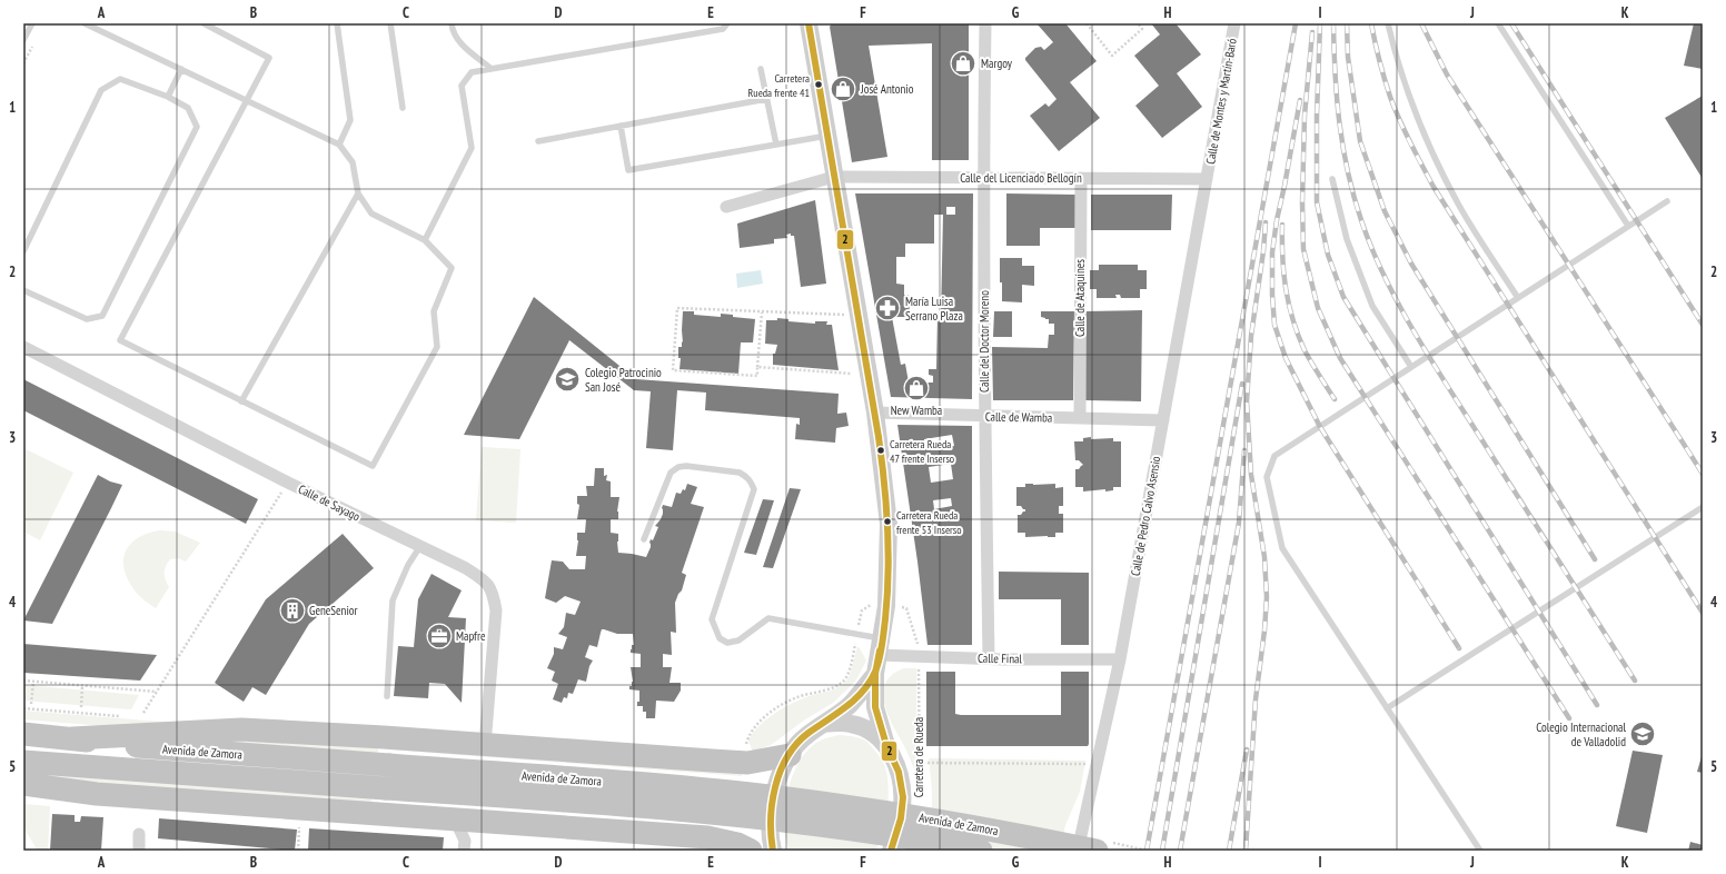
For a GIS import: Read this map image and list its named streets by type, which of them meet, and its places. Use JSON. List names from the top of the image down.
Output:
{
  "streets": {
    "highway": ["Avenida de Zamora"],
    "street": [
      "Calle de Montes y Martín-Baró",
      "Calle del Licenciado Bellogín",
      "Calle de Ataquines",
      "Calle del Doctor Moreno",
      "Calle de Wamba",
      "Calle de Sayago",
      "Calle de Pedro Calvo Asensio",
      "Calle Final"
    ],
    "path": ["Carretera de Rueda"]
  },
  "crossings": [
    ["Calle de Montes y Martín-Baró", "Calle del Licenciado Bellogín"],
    ["Calle de Montes y Martín-Baró", "Calle de Pedro Calvo Asensio"],
    ["Calle del Licenciado Bellogín", "Calle de Ataquines"],
    ["Calle del Licenciado Bellogín", "Calle del Doctor Moreno"],
    ["Calle del Licenciado Bellogín", "Calle de Pedro Calvo Asensio"],
    ["Calle de Ataquines", "Calle de Wamba"],
    ["Calle del Doctor Moreno", "Calle de Wamba"],
    ["Calle del Doctor Moreno", "Calle Final"],
    ["Calle de Wamba", "Calle de Pedro Calvo Asensio"],
    ["Calle de Pedro Calvo Asensio", "Calle Final"]
  ],
  "places": {
    "shop": ["Margoy", "José Antonio", "New Wamba"],
    "other": ["Carretera Rueda frente 41", "Carretera Rueda 47 frente Inserso", "Carretera Rueda frente 53 Inserso"],
    "pharmacy": ["María Luisa Serrano Plaza"],
    "school or university": ["Colegio Patrocinio San José", "Colegio Internacional de Valladolid"],
    "building": ["GeneSenior"],
    "office": ["Mapfre"]
  },
  "lines": ["transit line 2"],
  "grid": {
    "columns": [
      "A",
      "B",
      "C",
      "D",
      "E",
      "F",
      "G",
      "H",
      "I",
      "J",
      "K"
    ],
    "rows": [
      "1",
      "2",
      "3",
      "4",
      "5"
    ]
  }
}
